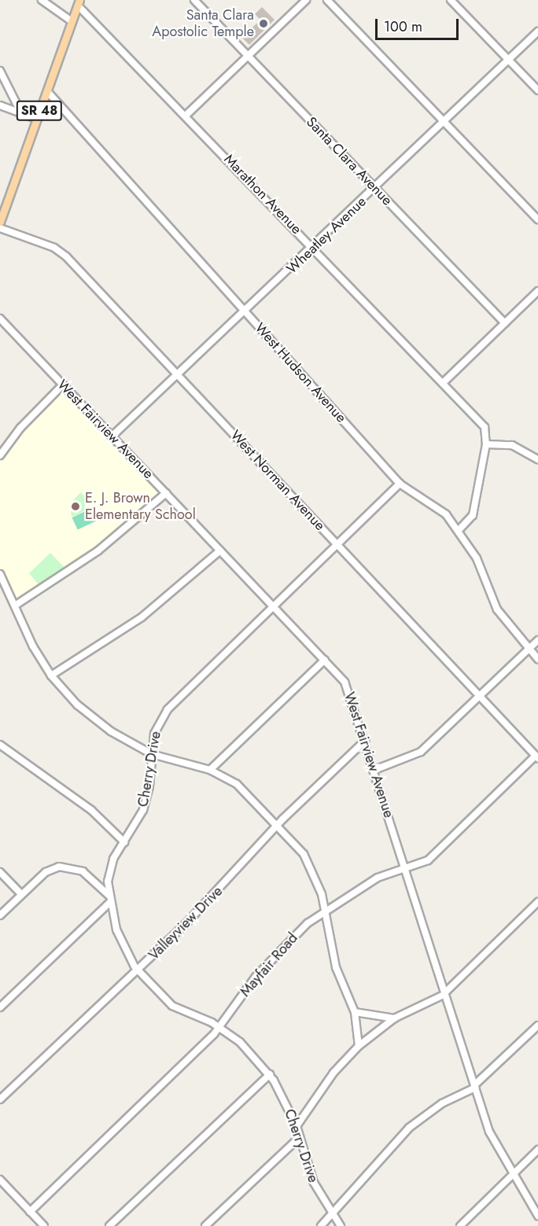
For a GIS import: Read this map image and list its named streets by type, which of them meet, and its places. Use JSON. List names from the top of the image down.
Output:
{
  "streets": {
    "main road": ["SR 48"],
    "street": [
      "Santa Clara Avenue",
      "Marathon Avenue",
      "Wheatley Avenue",
      "West Hudson Avenue",
      "West Fairview Avenue",
      "West Norman Avenue",
      "Cherry Drive",
      "Valleyview Drive",
      "Mayfair Road"
    ]
  },
  "crossings": [
    ["SR 48", "Marathon Avenue"],
    ["SR 48", "West Hudson Avenue"],
    ["Santa Clara Avenue", "Wheatley Avenue"],
    ["Marathon Avenue", "Wheatley Avenue"],
    ["Wheatley Avenue", "West Hudson Avenue"],
    ["Wheatley Avenue", "West Fairview Avenue"],
    ["Wheatley Avenue", "West Norman Avenue"],
    ["West Hudson Avenue", "Cherry Drive"],
    ["West Fairview Avenue", "Cherry Drive"],
    ["West Fairview Avenue", "Valleyview Drive"],
    ["West Fairview Avenue", "Mayfair Road"],
    ["West Norman Avenue", "Cherry Drive"],
    ["West Norman Avenue", "Mayfair Road"],
    ["Cherry Drive", "Valleyview Drive"],
    ["Cherry Drive", "Mayfair Road"]
  ],
  "places": ["Santa Clara Apostolic Temple", "E. J. Brown Elementary School"],
  "scale_bar": "100 m"
}
